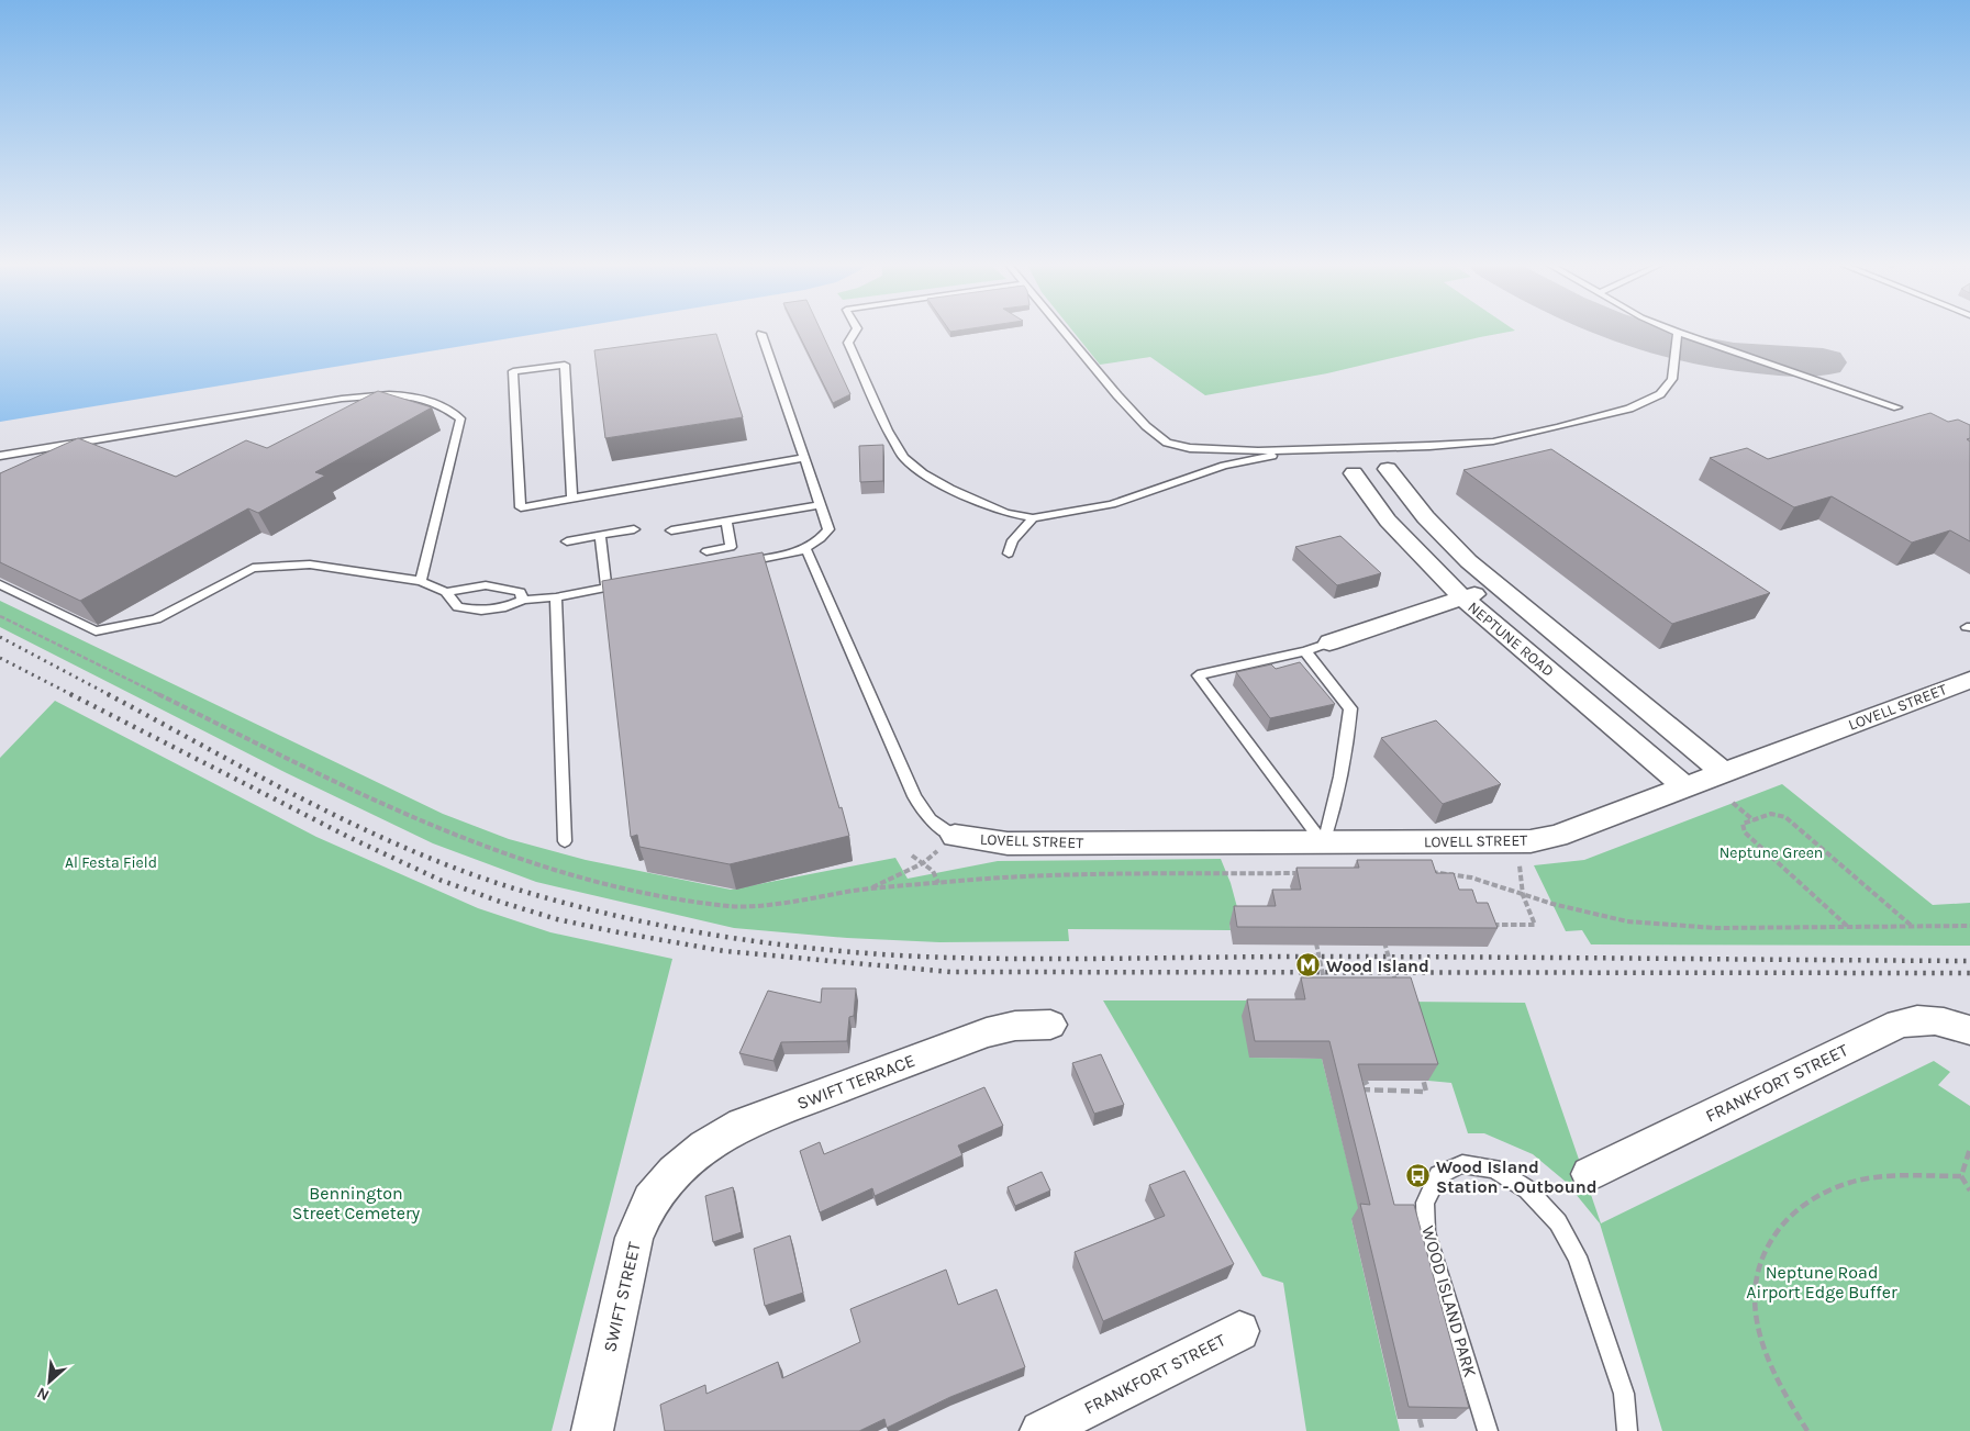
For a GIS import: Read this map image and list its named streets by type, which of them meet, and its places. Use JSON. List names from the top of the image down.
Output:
{
  "streets": {
    "street": [
      "NEPTUNE ROAD",
      "LOVELL STREET",
      "SWIFT TERRACE",
      "FRANKFORT STREET",
      "SWIFT STREET"
    ],
    "lane": ["WOOD ISLAND PARK"]
  },
  "crossings": [
    ["NEPTUNE ROAD", "LOVELL STREET"],
    ["SWIFT TERRACE", "SWIFT STREET"]
  ],
  "parks": [
    "Neptune Green",
    "Al Festa Field",
    "Bennington Street Cemetery",
    "Neptune Road Airport Edge Buffer"
  ],
  "places": {
    "metro station": ["Wood Island"],
    "bus stop": ["Wood Island Station - Outbound"]
  },
  "north": "bottom left"
}
